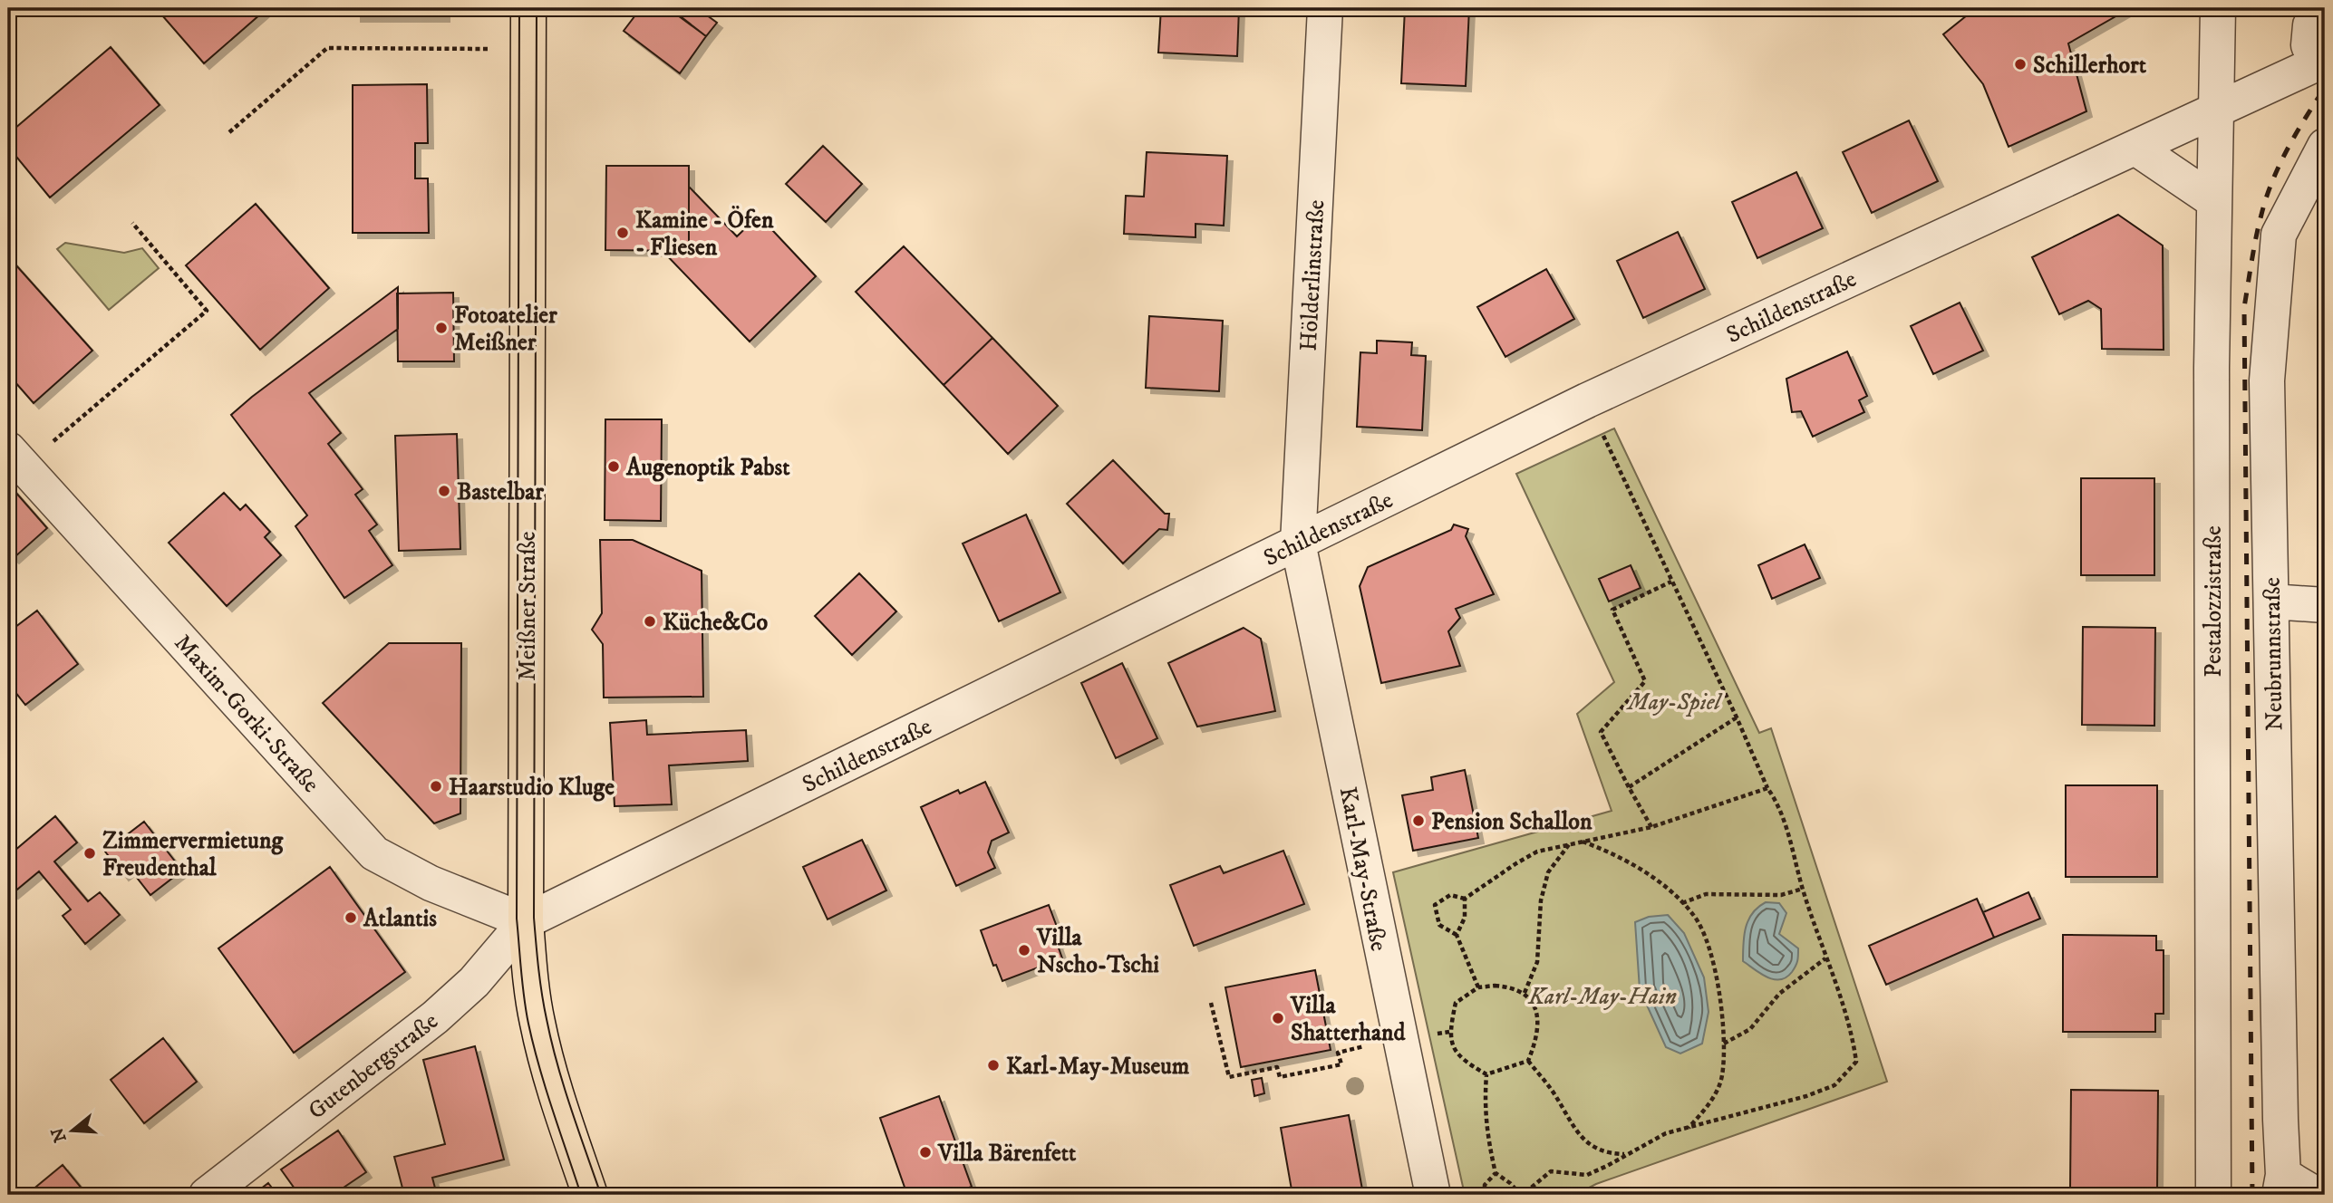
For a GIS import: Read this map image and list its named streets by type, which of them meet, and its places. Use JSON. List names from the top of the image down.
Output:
{
  "streets": {
    "main road": ["Meißner Straße"],
    "street": [
      "Hölderlinstraße",
      "Schildenstraße",
      "Pestalozzistraße",
      "Neubrunnstraße",
      "Maxim-Gorki-Straße",
      "Karl-May-Straße",
      "Gutenbergstraße"
    ]
  },
  "crossings": [
    ["Hölderlinstraße", "Schildenstraße"],
    ["Hölderlinstraße", "Karl-May-Straße"],
    ["Schildenstraße", "Pestalozzistraße"],
    ["Schildenstraße", "Meißner Straße"],
    ["Schildenstraße", "Maxim-Gorki-Straße"],
    ["Schildenstraße", "Karl-May-Straße"],
    ["Schildenstraße", "Gutenbergstraße"],
    ["Meißner Straße", "Maxim-Gorki-Straße"],
    ["Meißner Straße", "Gutenbergstraße"],
    ["Maxim-Gorki-Straße", "Gutenbergstraße"]
  ],
  "parks": ["May-Spiel", "Karl-May-Hain"],
  "places": [
    "Schillerhort",
    "Kamine - Öfen - Fliesen",
    "Fotoatelier Meißner",
    "Augenoptik Pabst",
    "Bastelbar",
    "Küche&Co",
    "Haarstudio Kluge",
    "Pension Schallon",
    "Zimmervermietung Freudenthal",
    "Atlantis",
    "Villa Nscho-Tschi",
    "Villa Shatterhand",
    "Karl-May-Museum",
    "Villa Bärenfett"
  ],
  "north": "left"
}
